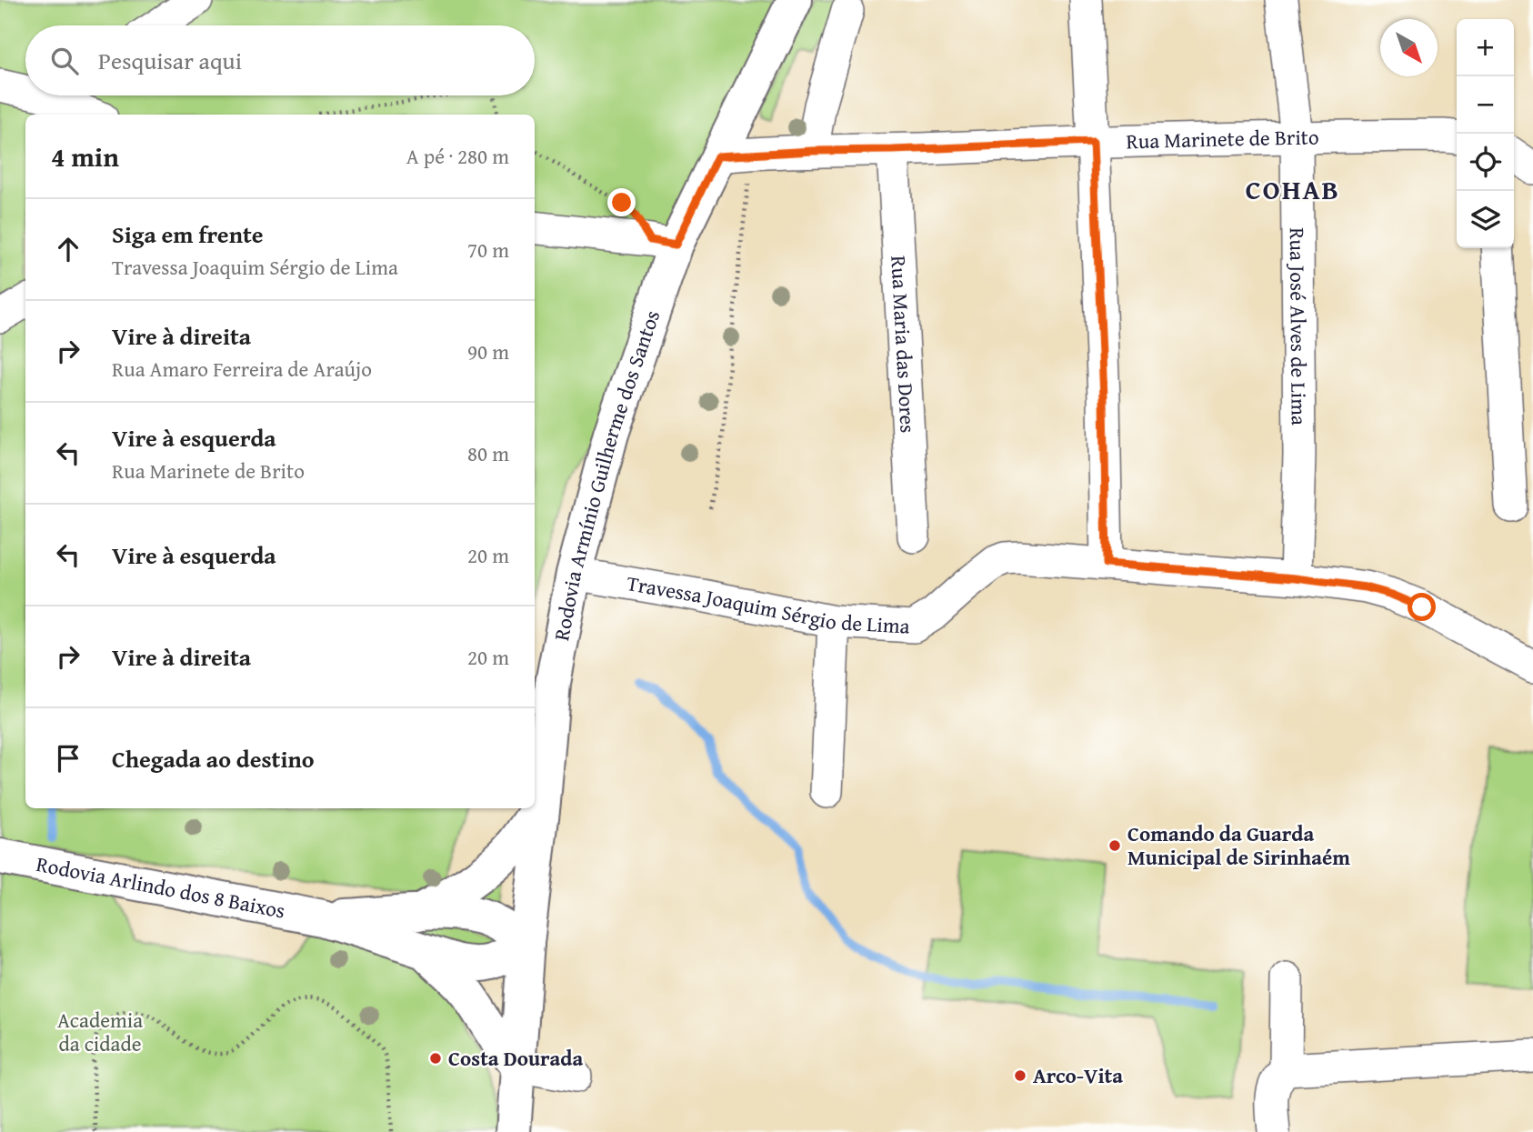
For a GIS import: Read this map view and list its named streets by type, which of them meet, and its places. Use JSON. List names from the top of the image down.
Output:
{
  "streets": {
    "main road": ["Rodovia Armínio Guilherme dos Santos", "Rodovia Arlindo dos 8 Baixos"],
    "street": [
      "Rua Marinete de Brito",
      "Rua José Alves de Lima",
      "Rua Maria das Dores",
      "Travessa Joaquim Sérgio de Lima"
    ]
  },
  "crossings": [
    ["Rua Marinete de Brito", "Rua José Alves de Lima"],
    ["Rua Marinete de Brito", "Rua Maria das Dores"],
    ["Rua Marinete de Brito", "Rodovia Armínio Guilherme dos Santos"],
    ["Rua José Alves de Lima", "Travessa Joaquim Sérgio de Lima"],
    ["Rodovia Armínio Guilherme dos Santos", "Travessa Joaquim Sérgio de Lima"],
    ["Rodovia Armínio Guilherme dos Santos", "Rodovia Arlindo dos 8 Baixos"]
  ],
  "districts": ["COHAB"],
  "parks": ["Academia da cidade"],
  "places": ["Comando da Guarda Municipal de Sirinhaém", "Costa Dourada", "Arco-Vita"],
  "north": "bottom right",
  "page": {
    "map_buttons": ["+", "−"],
    "search": "Pesquisar aqui",
    "heading": ["4 min", "A pé · 280 m"],
    "list": [
      ["Siga em frente", "Travessa Joaquim Sérgio de Lima", "70 m"],
      ["Vire à direita", "Rua Amaro Ferreira de Araújo", "90 m"],
      ["Vire à esquerda", "Rua Marinete de Brito", "80 m"],
      ["Vire à esquerda", "20 m"],
      ["Vire à direita", "20 m"],
      "Chegada ao destino"
    ]
  }
}
